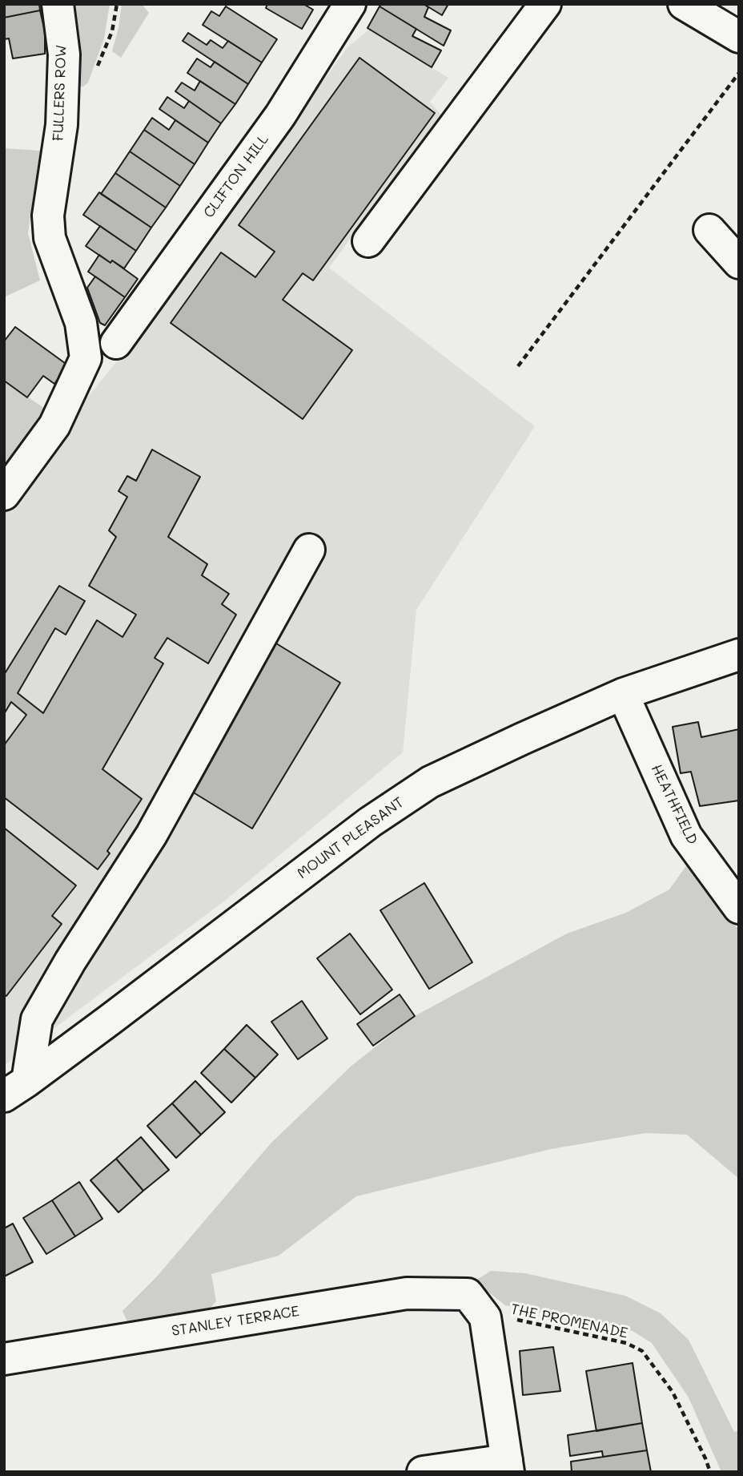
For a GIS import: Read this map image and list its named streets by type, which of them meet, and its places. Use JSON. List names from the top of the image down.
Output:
{
  "streets": {
    "street": [
      "FULLERS ROW",
      "CLIFTON HILL",
      "HEATHFIELD",
      "MOUNT PLEASANT",
      "STANLEY TERRACE"
    ],
    "path": ["THE PROMENADE"]
  },
  "crossings": [
    ["HEATHFIELD", "MOUNT PLEASANT"],
    ["STANLEY TERRACE", "THE PROMENADE"]
  ]
}
